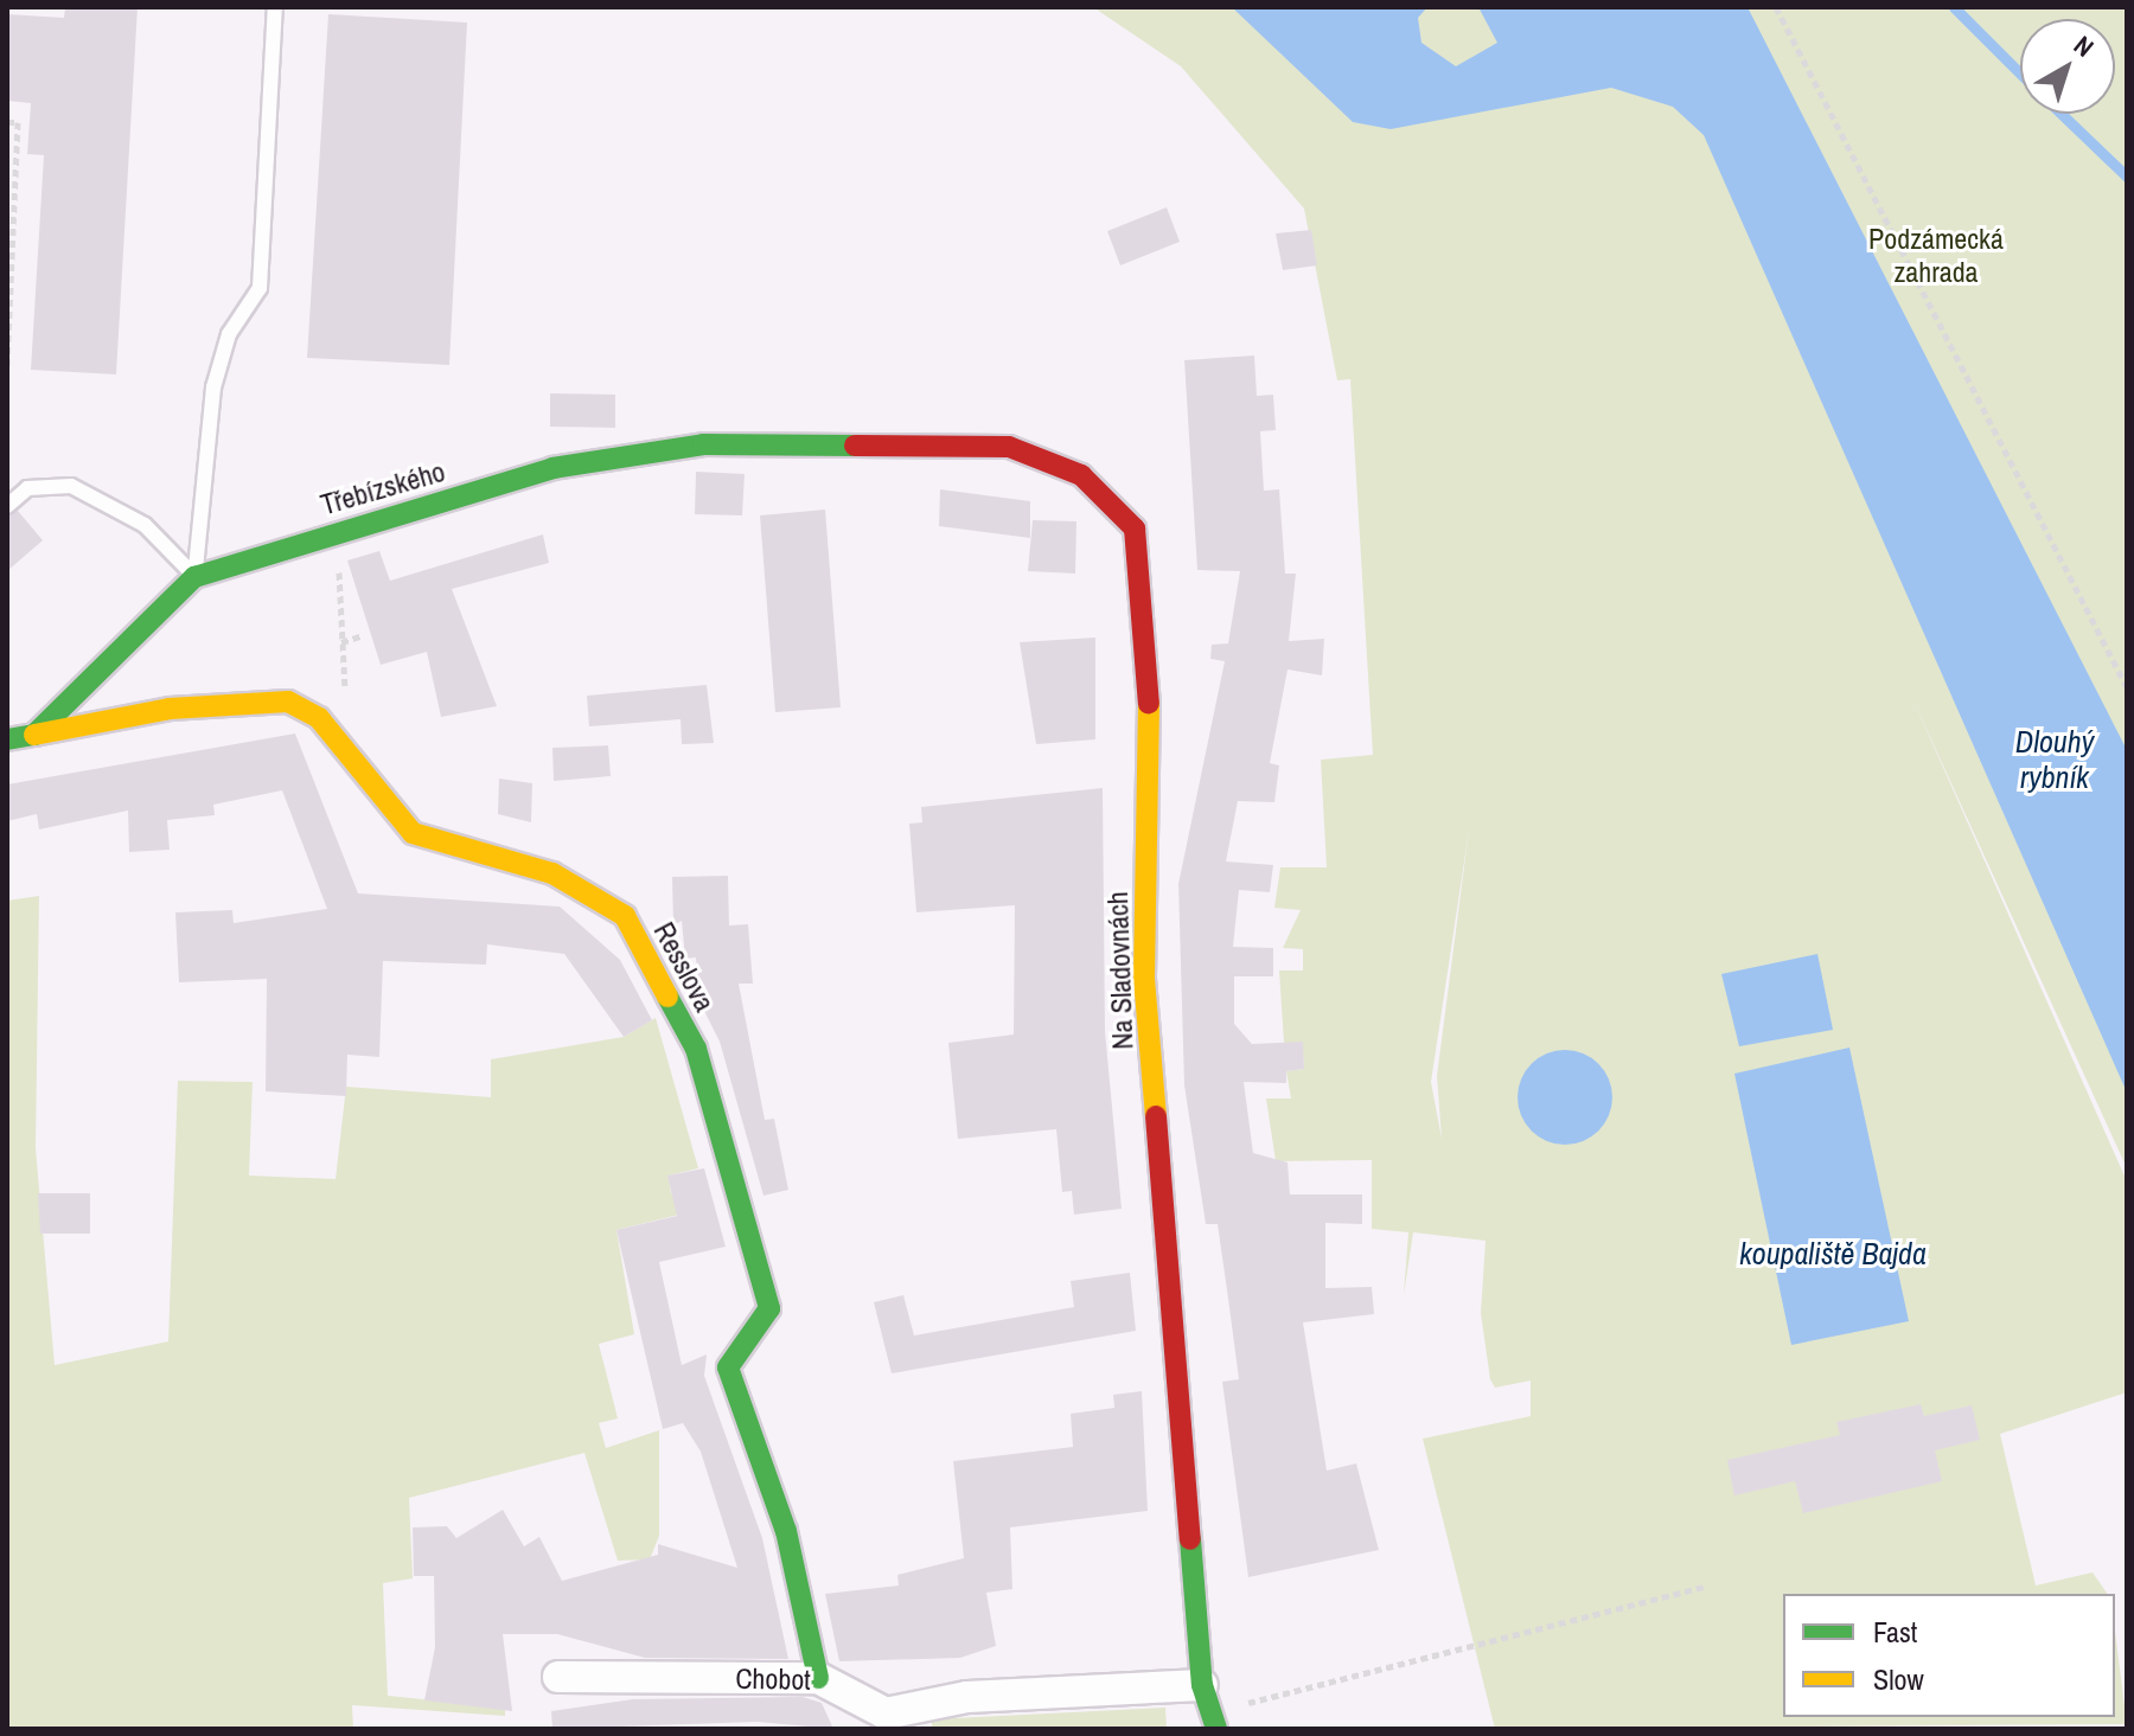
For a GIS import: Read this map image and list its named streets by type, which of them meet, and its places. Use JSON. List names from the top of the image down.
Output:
{
  "streets": {
    "street": [
      "Třebízského",
      "Resslova",
      "Na Sladovnách",
      "Chobot"
    ]
  },
  "crossings": [
    ["Třebízského", "Resslova"],
    ["Třebízského", "Na Sladovnách"],
    ["Resslova", "Chobot"],
    ["Na Sladovnách", "Chobot"]
  ],
  "water": ["Dlouhý rybník", "koupaliště Bajda"],
  "parks": ["Podzámecká zahrada"],
  "legend": ["Fast", "Slow"],
  "north": "top right"
}
